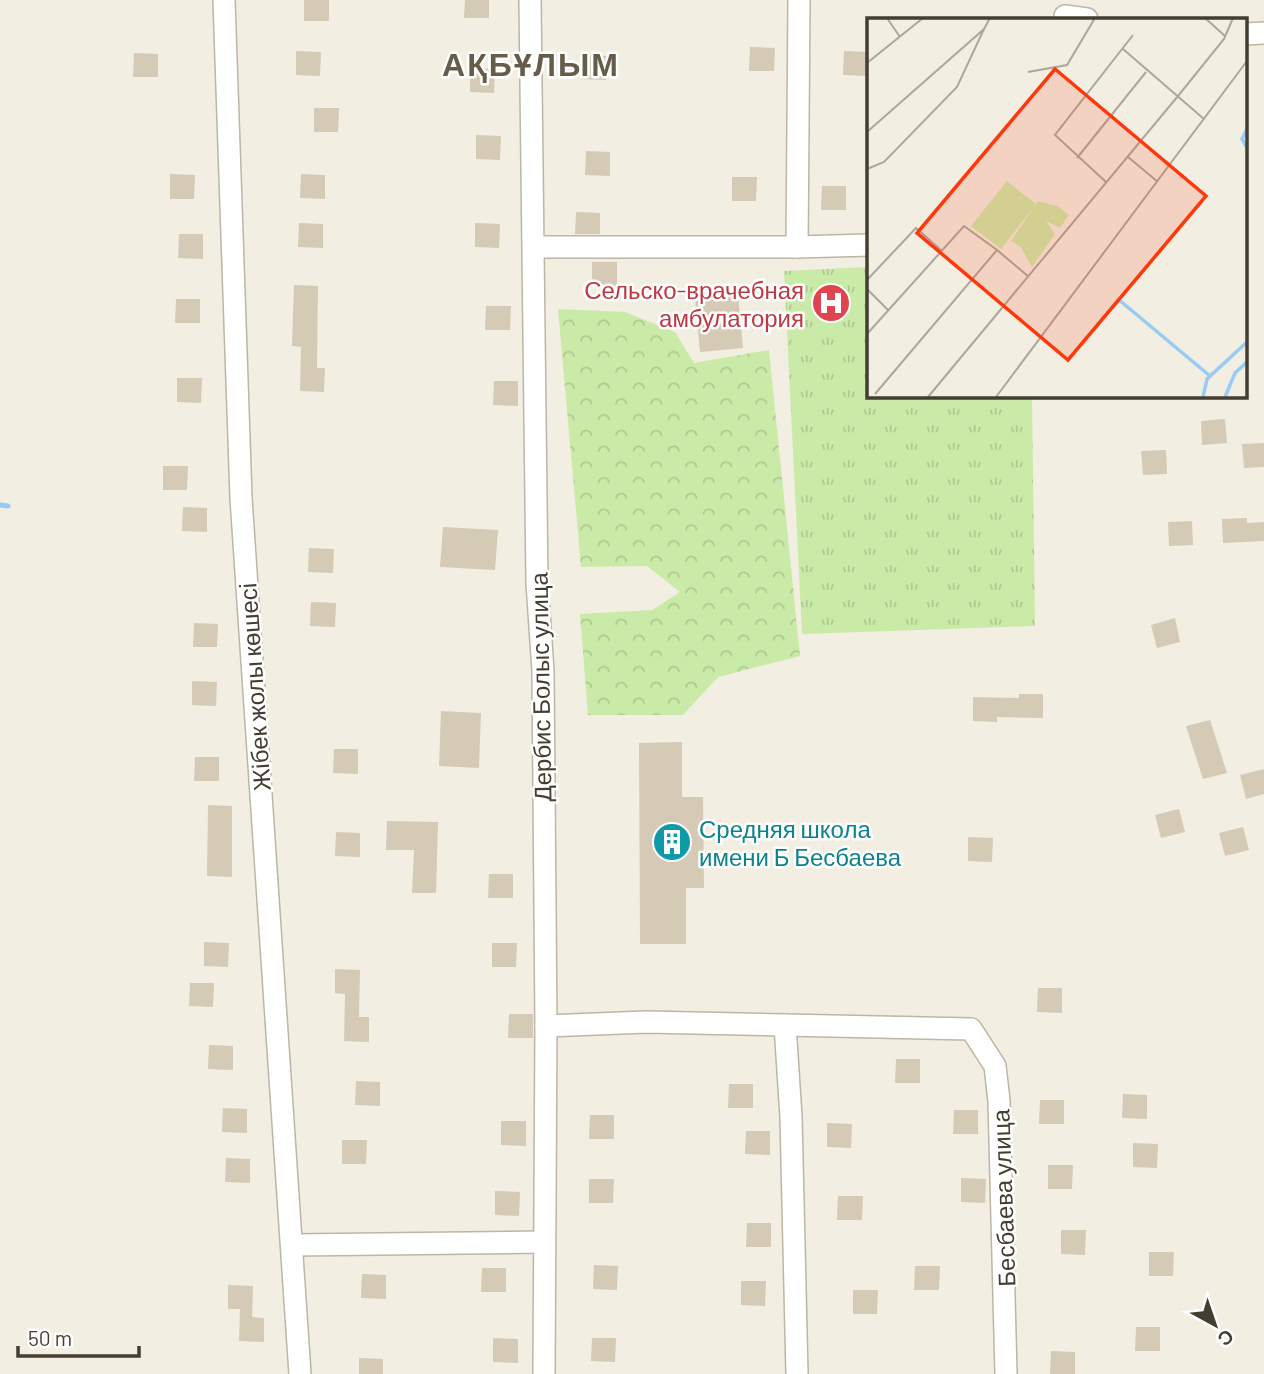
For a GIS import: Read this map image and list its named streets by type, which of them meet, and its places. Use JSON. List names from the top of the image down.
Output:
{
  "streets": {
    "street": ["Жібек жолы көшесі", "Дербис Болыс улица", "Бесбаева улица"]
  },
  "districts": ["АҚБҰЛЫМ"],
  "places": {
    "hospital": ["Сельско-врачебная амбулатория"],
    "building": ["Средняя школа имени Б Бесбаева"]
  },
  "scale_bar": "50 m",
  "north": "bottom right"
}
